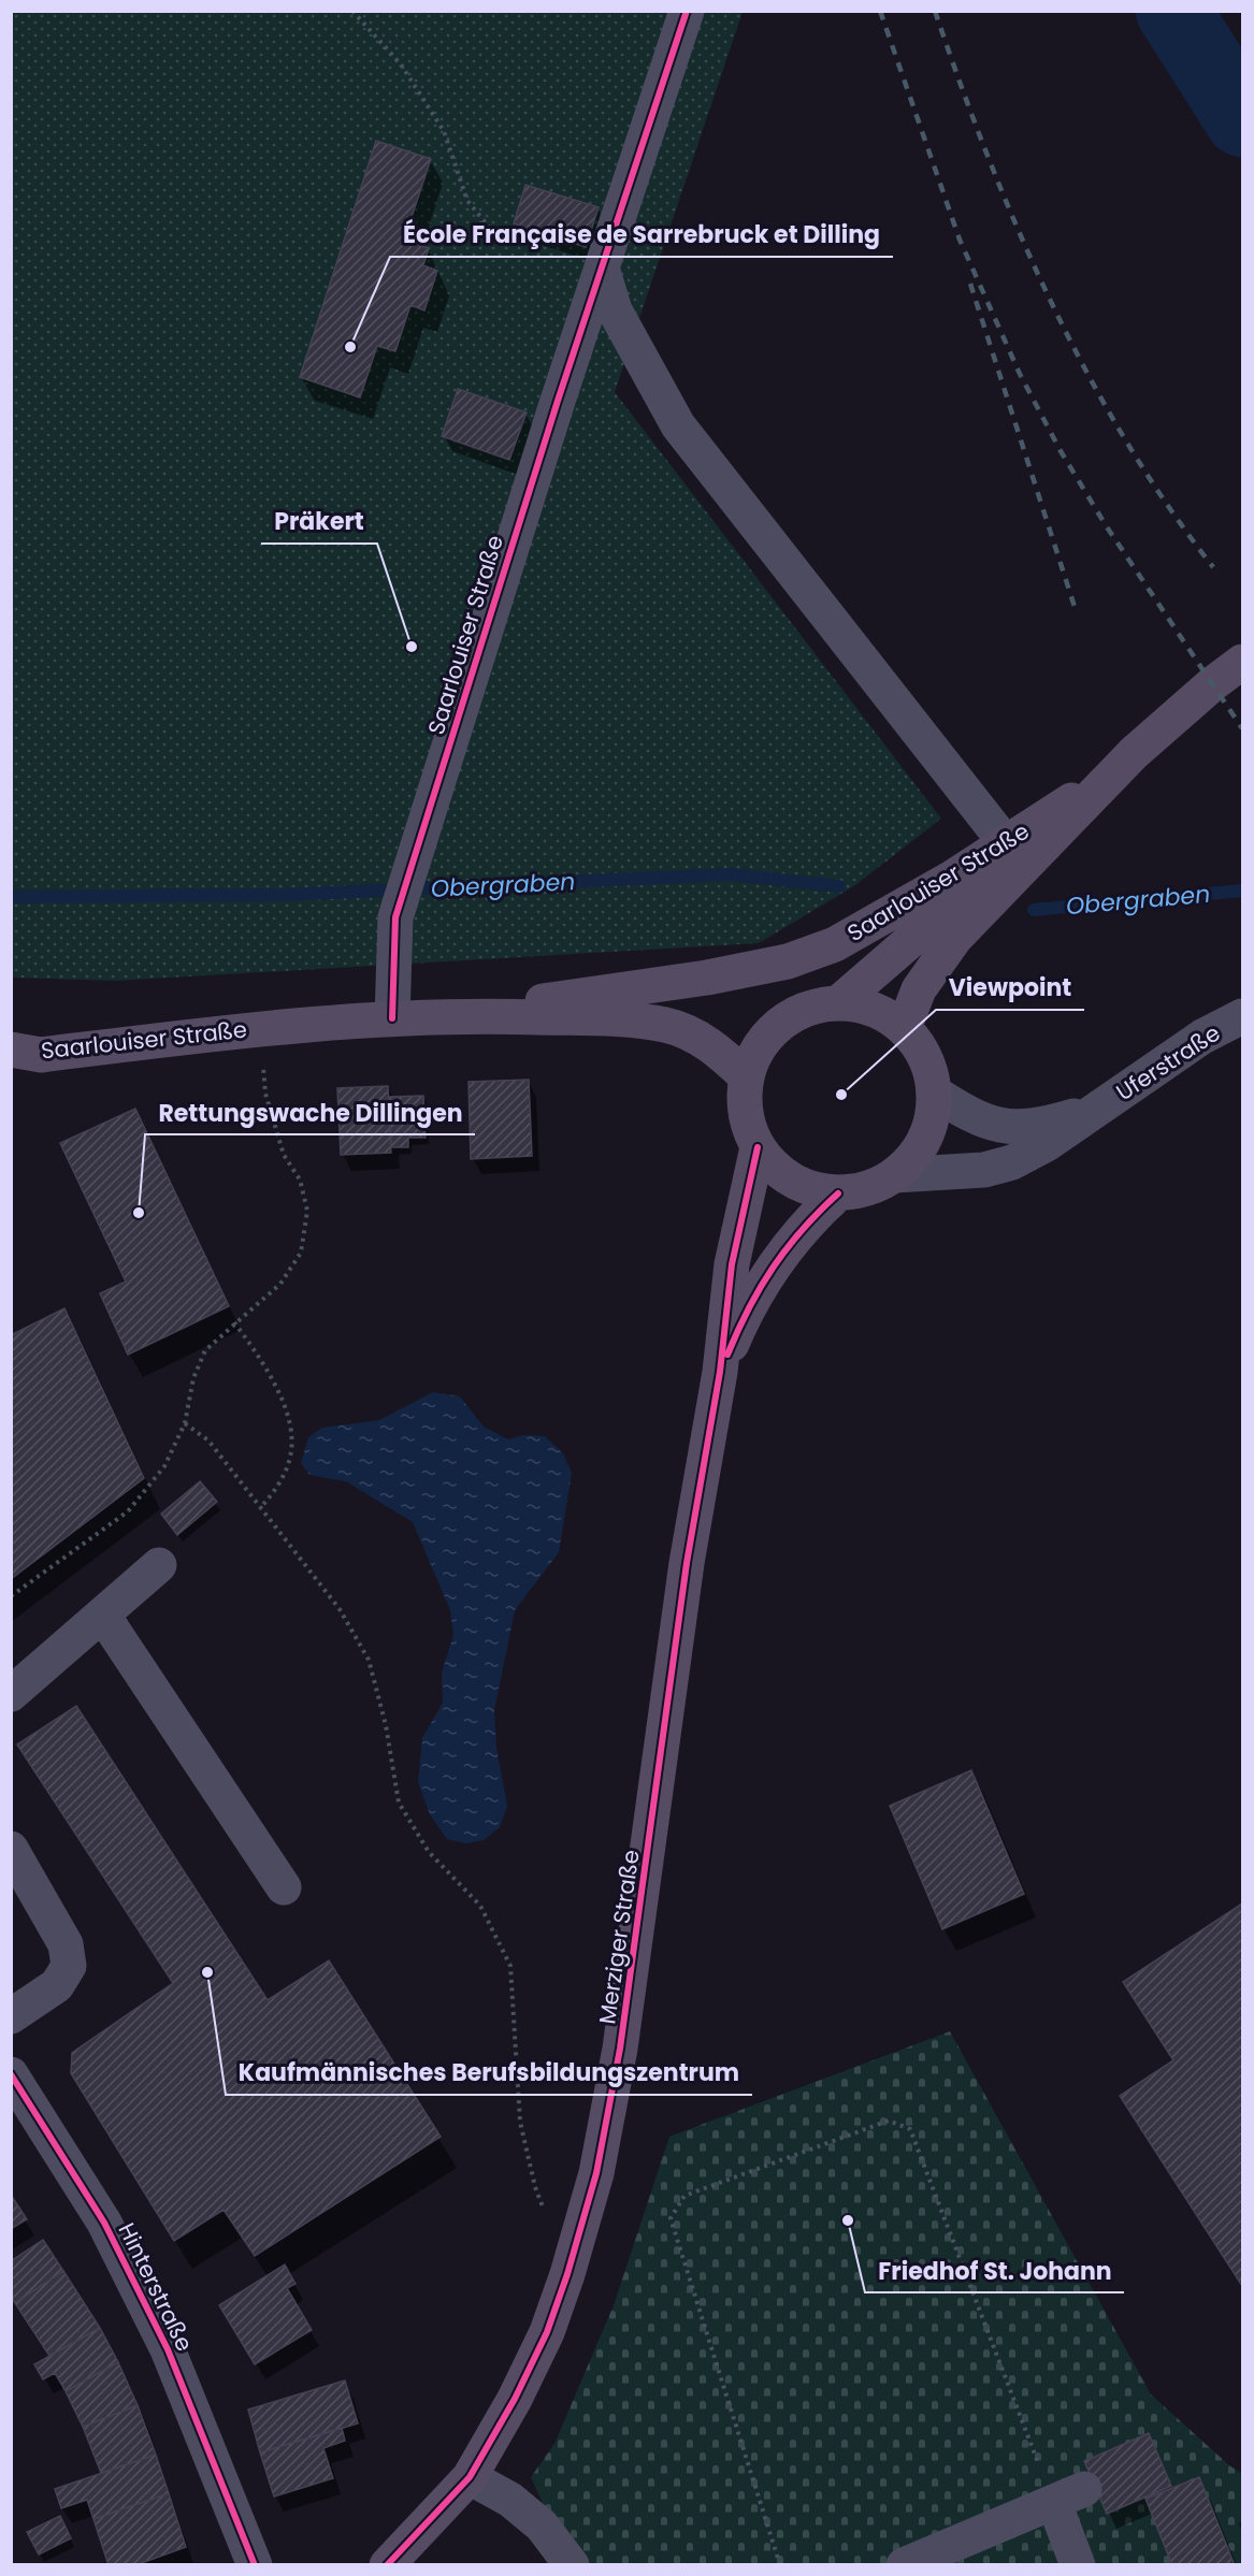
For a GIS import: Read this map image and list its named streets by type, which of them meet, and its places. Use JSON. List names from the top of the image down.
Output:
{
  "streets": {
    "main road": ["Saarlouiser Straße", "Merziger Straße"],
    "street": ["Uferstraße", "Hinterstraße"]
  },
  "crossings": [
    ["Saarlouiser Straße", "Uferstraße"],
    ["Saarlouiser Straße", "Merziger Straße"],
    ["Uferstraße", "Merziger Straße"]
  ],
  "water": ["Obergraben"],
  "places": [
    "École Française de Sarrebruck et Dilling",
    "Präkert",
    "Viewpoint",
    "Rettungswache Dillingen",
    "Kaufmännisches Berufsbildungszentrum",
    "Friedhof St. Johann"
  ]
}
